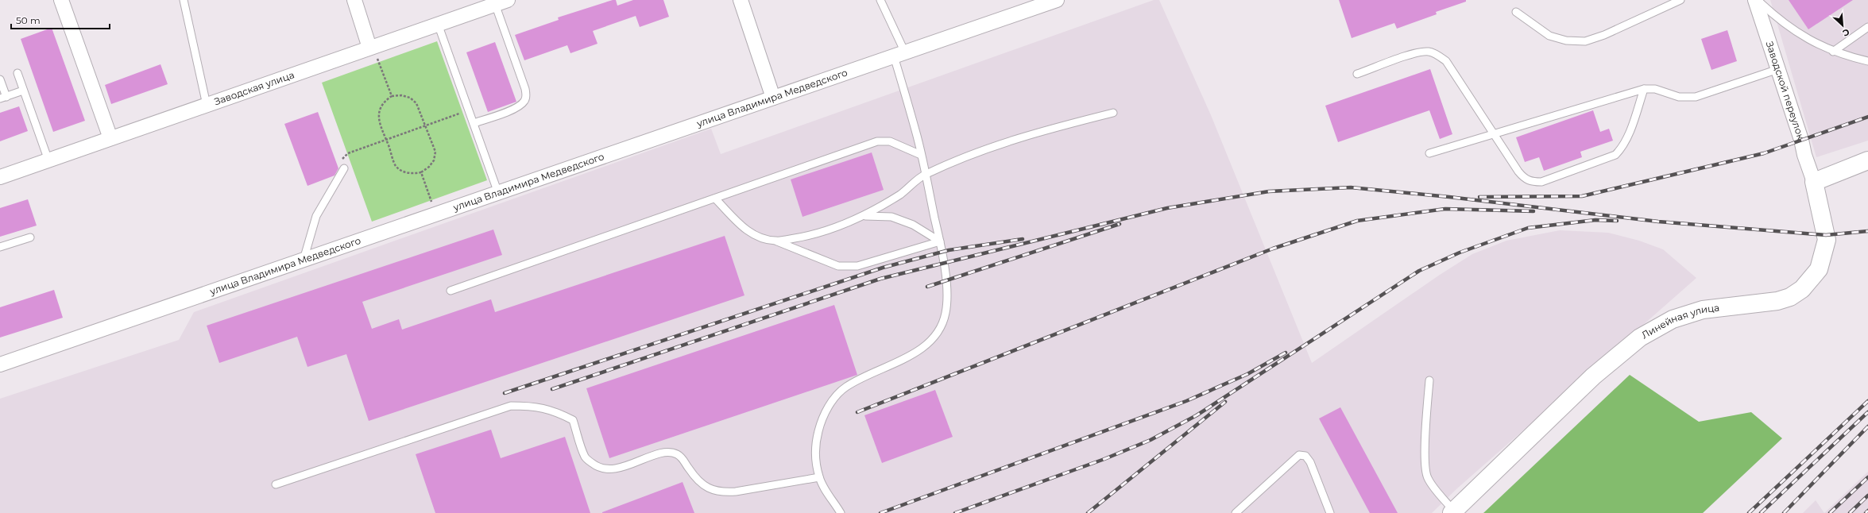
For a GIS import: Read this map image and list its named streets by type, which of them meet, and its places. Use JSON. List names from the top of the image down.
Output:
{
  "streets": {
    "street": [
      "Заводская улица",
      "Заводской переулок",
      "улица Владимира Медведского",
      "Линейная улица"
    ]
  },
  "crossings": [
    ["Заводской переулок", "Линейная улица"]
  ],
  "scale_bar": "50 m",
  "north": "bottom right"
}
